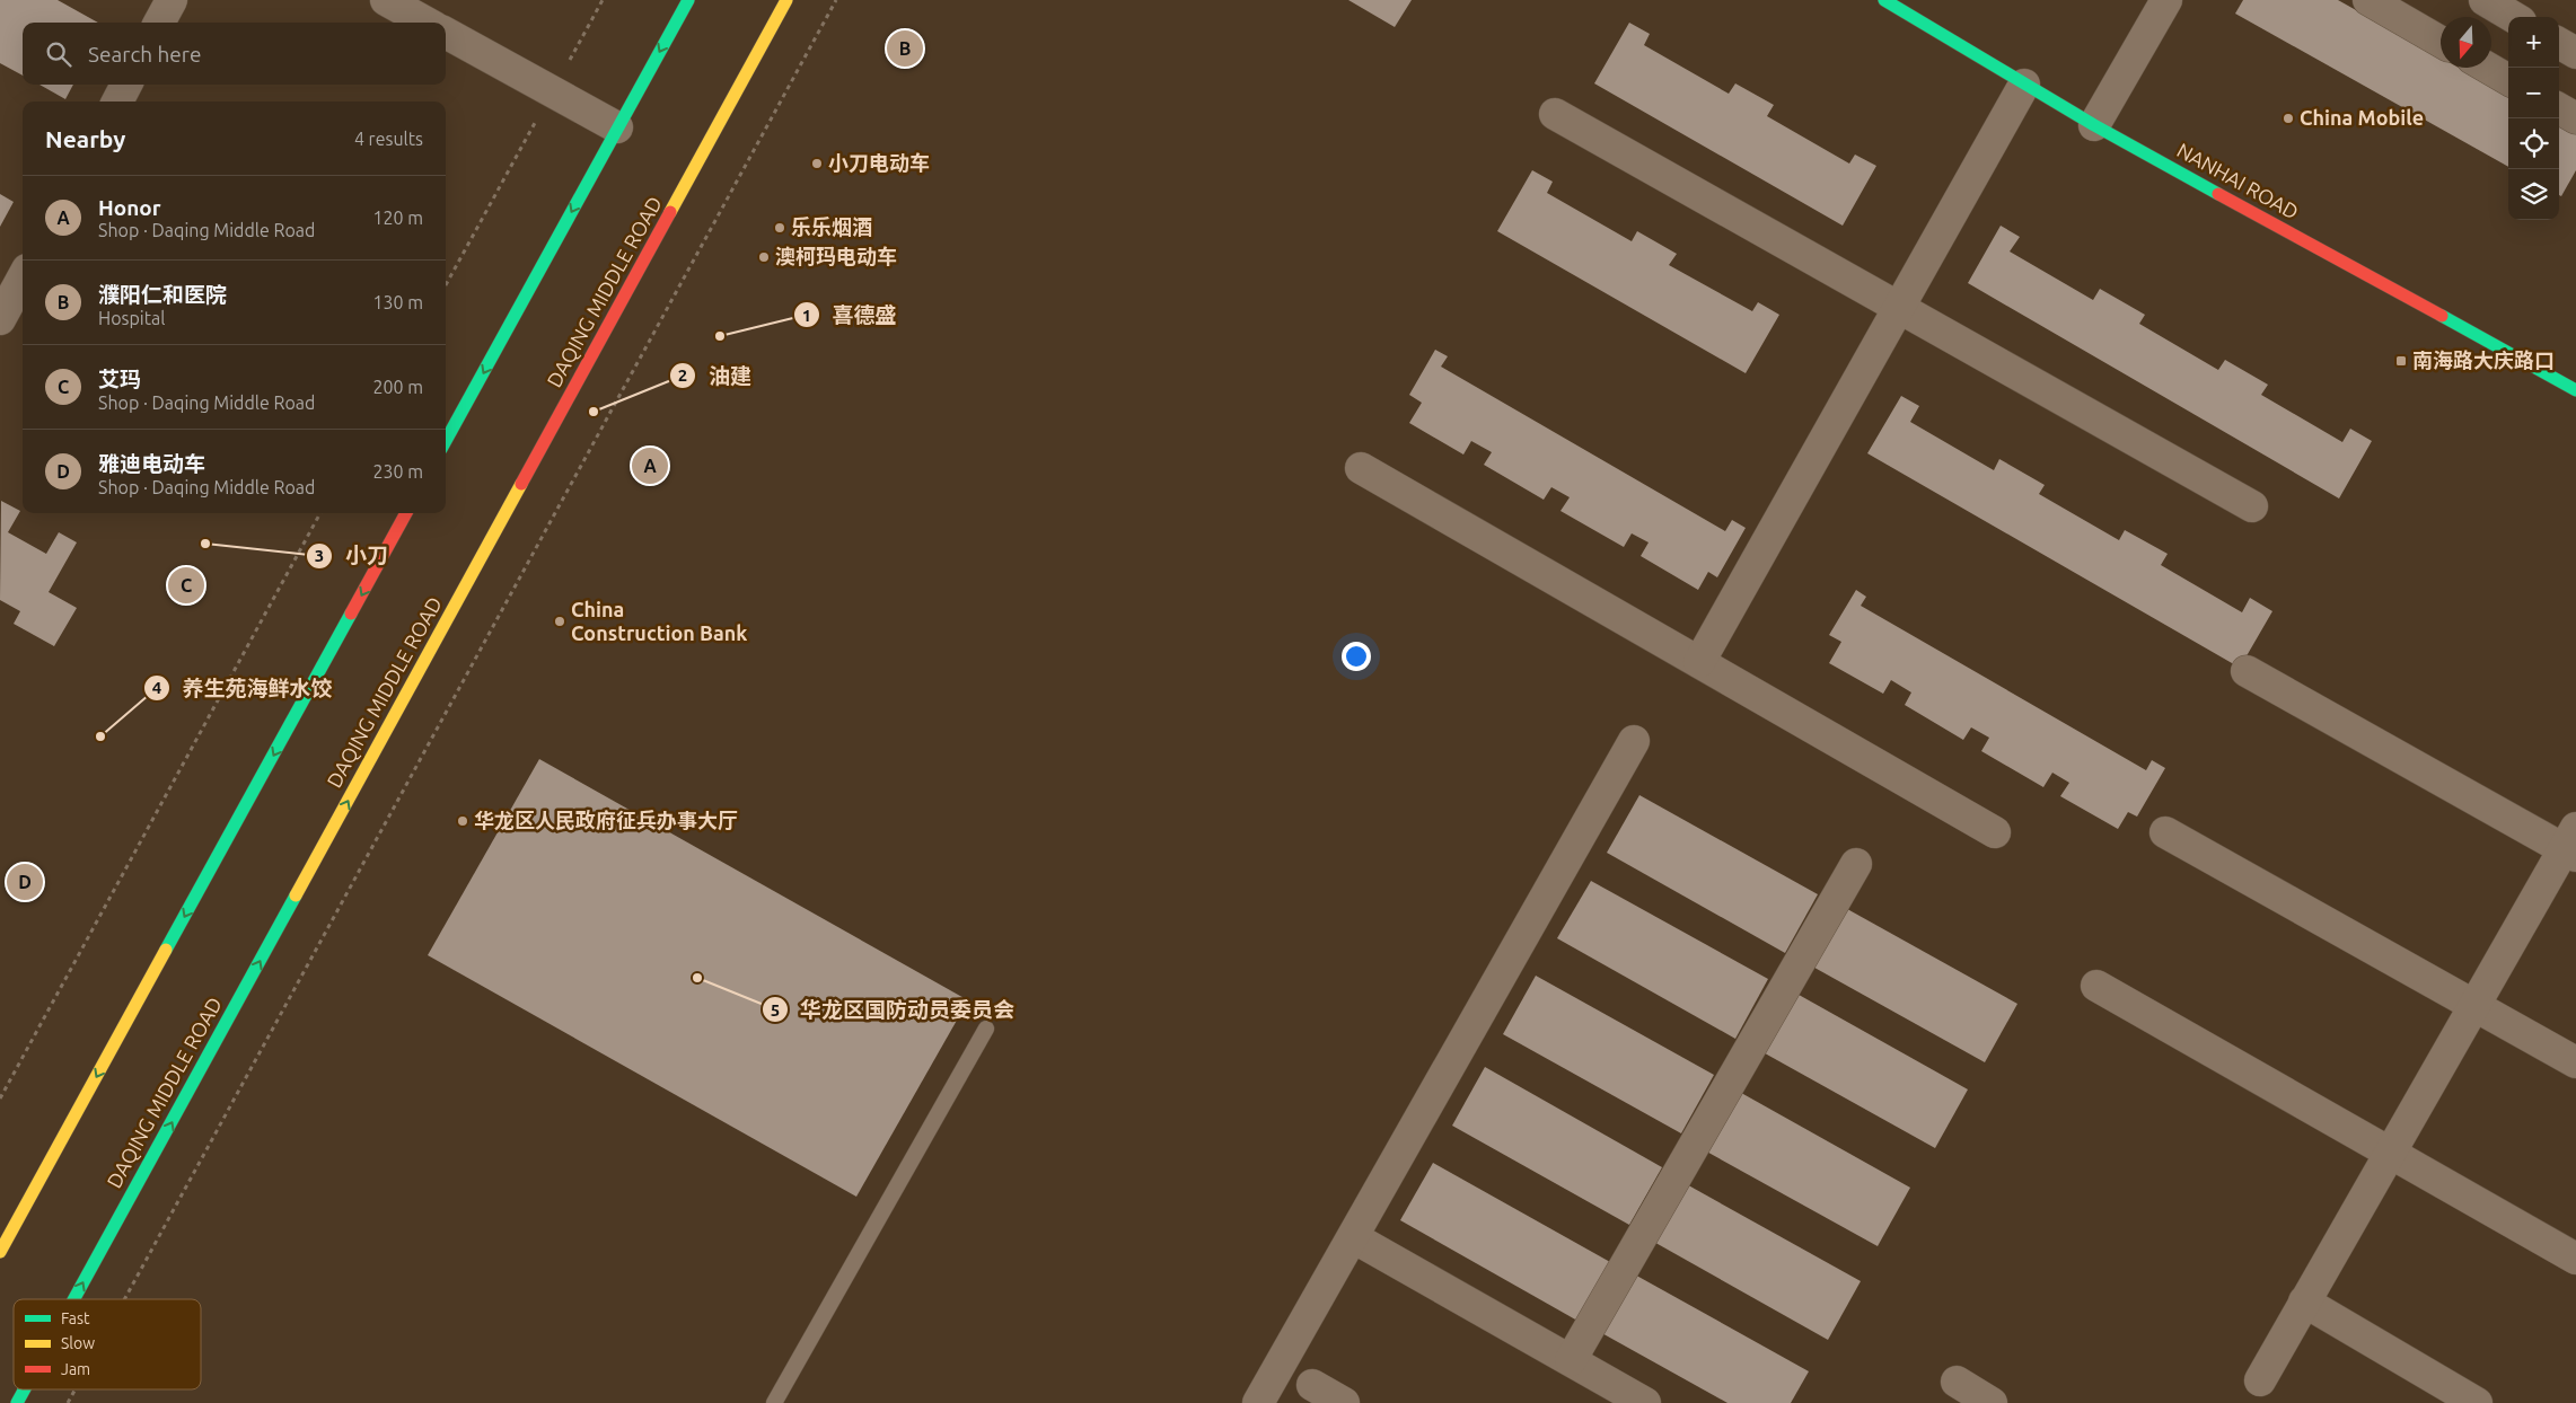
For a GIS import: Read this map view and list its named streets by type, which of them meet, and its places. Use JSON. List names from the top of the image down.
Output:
{
  "streets": {
    "main road": ["NANHAI ROAD", "DAQING MIDDLE ROAD"]
  },
  "places": {
    "other": [
      "China Mobile",
      "小刀电动车",
      "乐乐烟酒",
      "澳柯玛电动车",
      "喜德盛",
      "油建",
      "小刀",
      "China Construction Bank",
      "养生苑海鲜水饺",
      "华龙区人民政府征兵办事大厅",
      "华龙区国防动员委员会"
    ],
    "transit": ["南海路大庆路口"]
  },
  "legend": ["Fast", "Slow", "Jam"],
  "north": "bottom",
  "page": {
    "map_buttons": ["+", "−"],
    "search": "Search here",
    "pins": [
      "B",
      "A",
      "C",
      "D"
    ],
    "heading": ["Nearby", "4 results"],
    "list": [
      {
        "mark": "A",
        "name": "Honor",
        "note": "Shop · Daqing Middle Road",
        "value": "120 m"
      },
      {
        "mark": "B",
        "name": "濮阳仁和医院",
        "note": "Hospital",
        "value": "130 m"
      },
      {
        "mark": "C",
        "name": "艾玛",
        "note": "Shop · Daqing Middle Road",
        "value": "200 m"
      },
      {
        "mark": "D",
        "name": "雅迪电动车",
        "note": "Shop · Daqing Middle Road",
        "value": "230 m"
      }
    ]
  }
}
